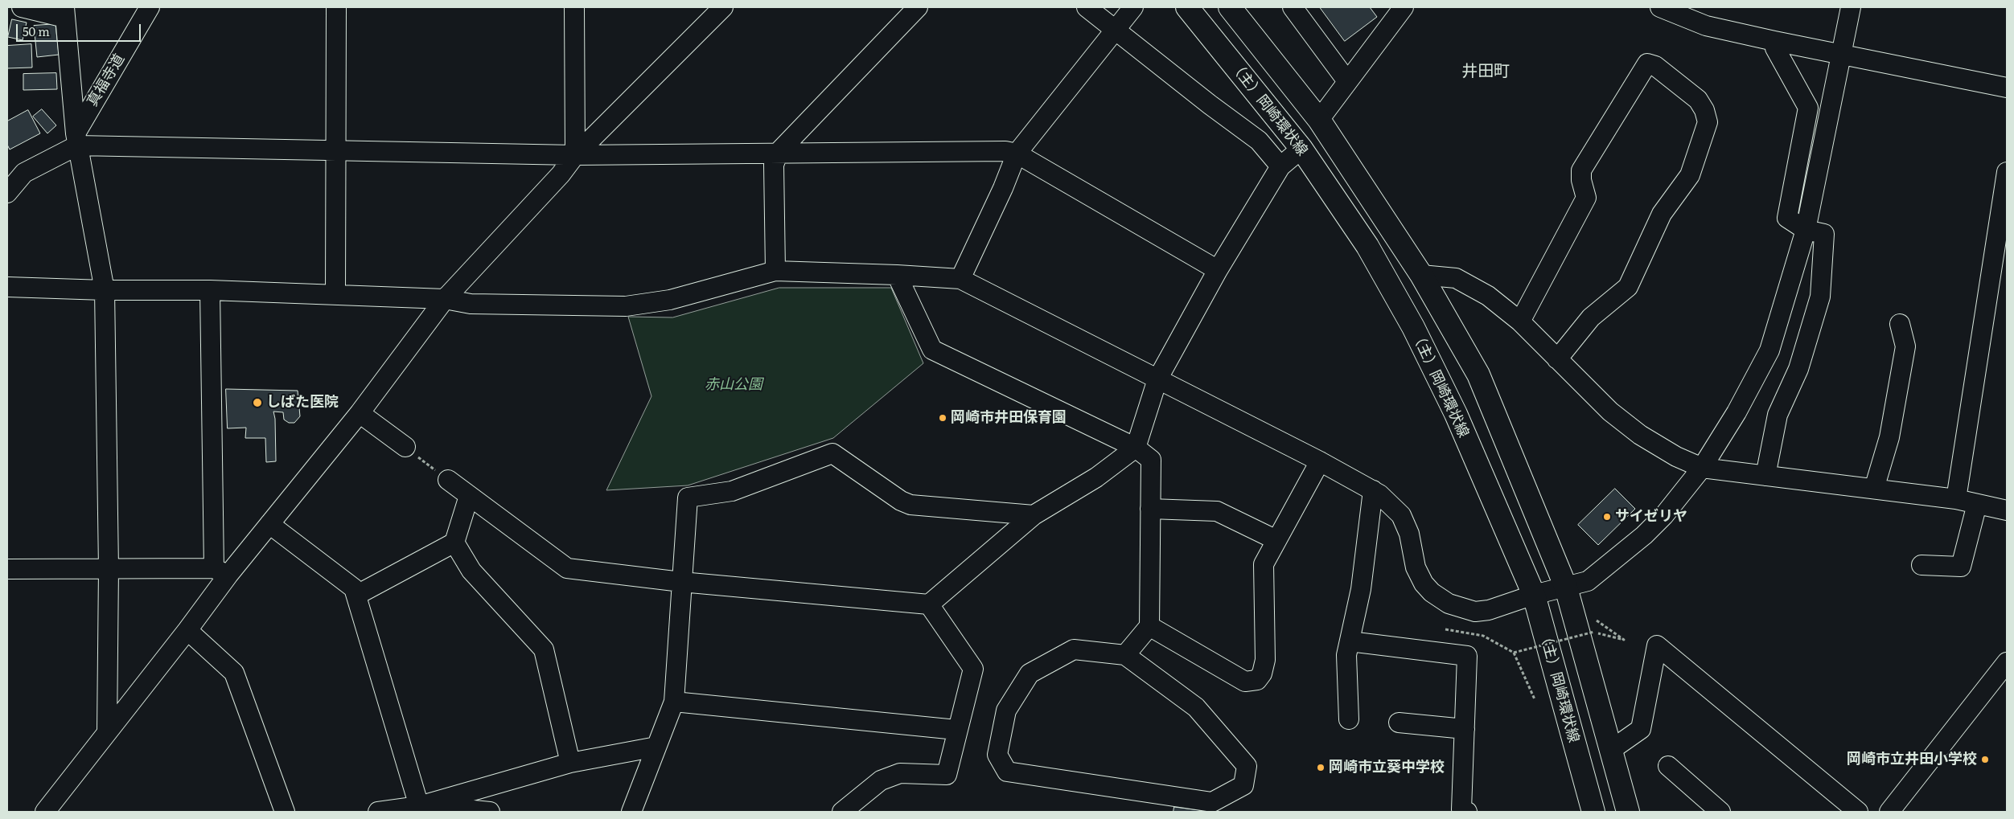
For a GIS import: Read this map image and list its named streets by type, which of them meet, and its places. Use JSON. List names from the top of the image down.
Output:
{
  "streets": {
    "main road": ["（主）岡崎環状線"],
    "street": ["真福寺道"]
  },
  "districts": ["井田町"],
  "parks": ["赤山公園"],
  "places": [
    "しばた医院",
    "岡崎市井田保育園",
    "サイゼリヤ",
    "岡崎市立井田小学校",
    "岡崎市立葵中学校"
  ],
  "scale_bar": "50 m"
}
